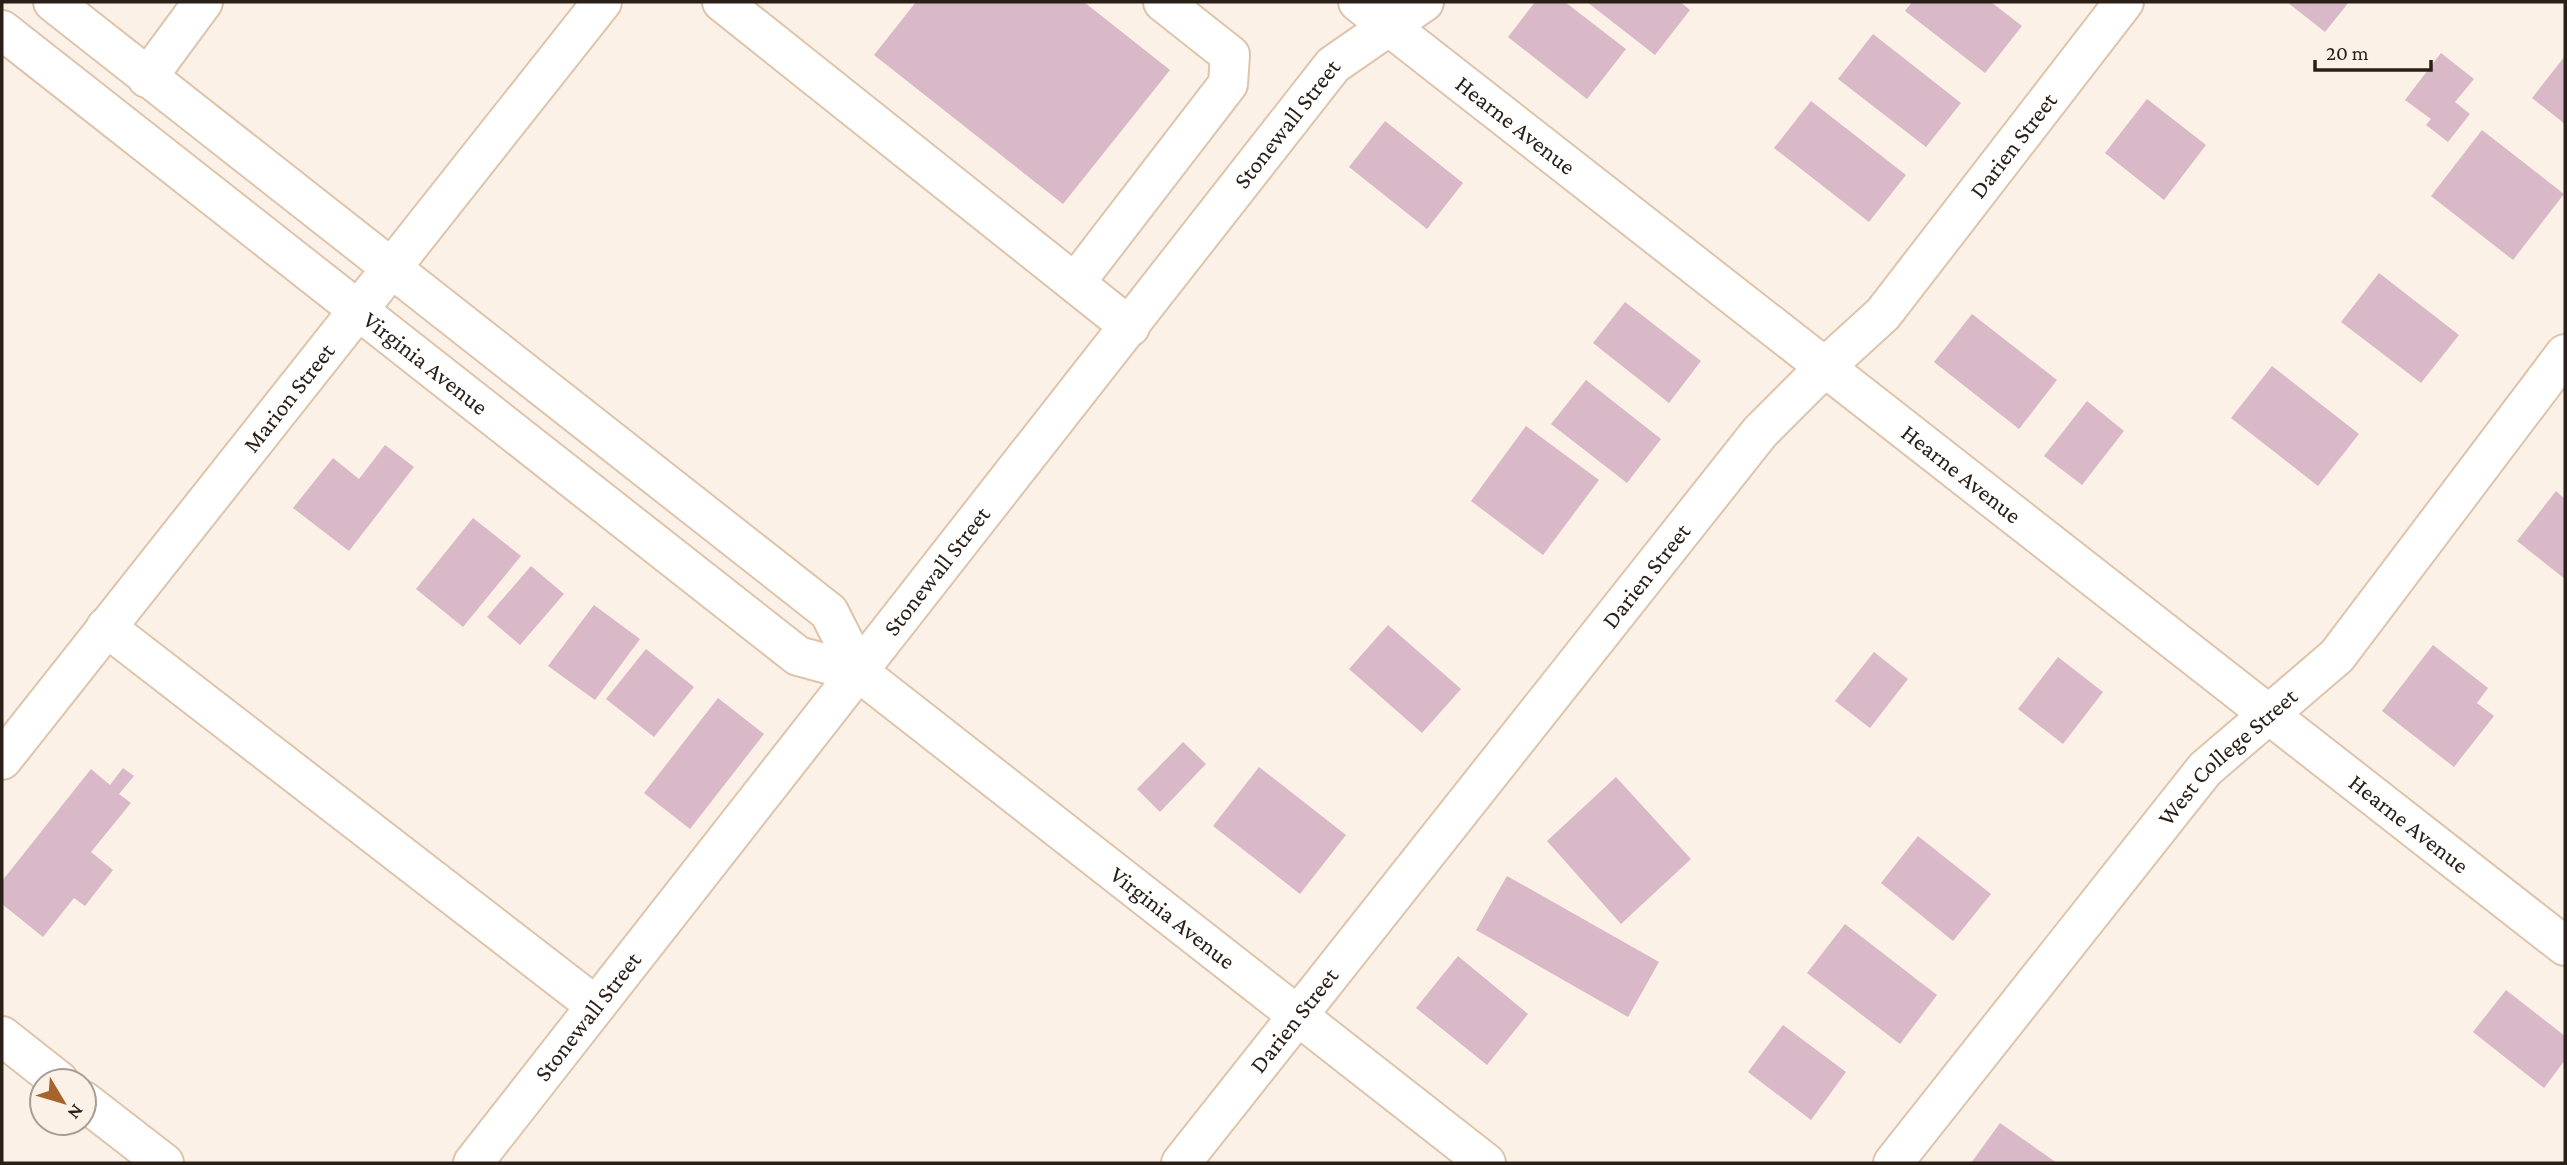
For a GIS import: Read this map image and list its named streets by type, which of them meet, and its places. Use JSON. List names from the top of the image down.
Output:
{
  "streets": {
    "street": [
      "Hearne Avenue",
      "Stonewall Street",
      "Darien Street",
      "Virginia Avenue",
      "Marion Street",
      "West College Street"
    ]
  },
  "crossings": [
    ["Hearne Avenue", "Stonewall Street"],
    ["Hearne Avenue", "Darien Street"],
    ["Hearne Avenue", "West College Street"],
    ["Stonewall Street", "Virginia Avenue"],
    ["Darien Street", "Virginia Avenue"],
    ["Virginia Avenue", "Marion Street"]
  ],
  "scale_bar": "20 m",
  "north": "bottom right"
}
